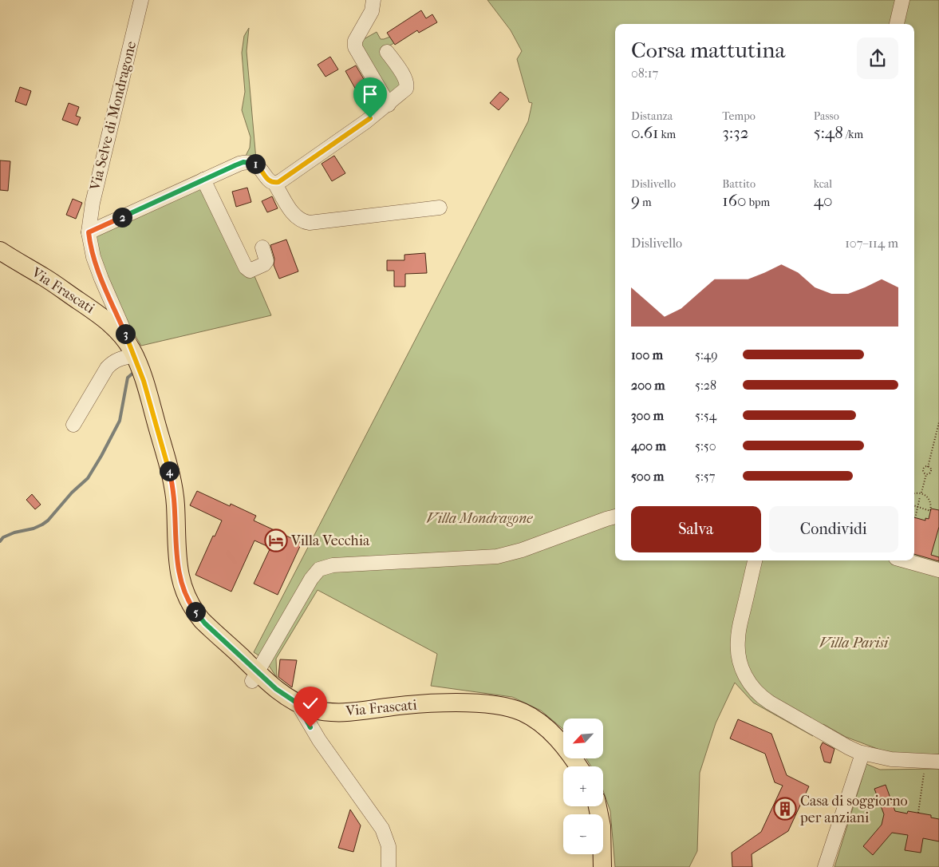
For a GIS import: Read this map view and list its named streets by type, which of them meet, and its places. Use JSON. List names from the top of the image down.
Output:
{
  "streets": {
    "main road": ["Via Frascati"],
    "street": ["Via Selve di Mondragone"]
  },
  "crossings": [
    ["Via Selve di Mondragone", "Via Frascati"]
  ],
  "parks": ["Villa Mondragone", "Villa Parisi"],
  "places": {
    "hotel": ["Villa Vecchia"],
    "building": ["Casa di soggiorno per anziani"]
  },
  "north": "bottom left",
  "page": {
    "heading": ["Corsa mattutina", "08:17"],
    "stats": [
      ["Distanza", "0.61 km"],
      ["Tempo", "3:32"],
      ["Passo", "5:48 /km"],
      ["Dislivello", "9 m"],
      ["Battito", "160 bpm"],
      ["kcal", "40"]
    ],
    "pins": [
      "1",
      "2",
      "3",
      "4",
      "5"
    ],
    "chart": ["Dislivello", "107–114 m"],
    "list": [
      {
        "name": "100 m",
        "note": "5:49"
      },
      {
        "name": "200 m",
        "note": "5:28"
      },
      {
        "name": "300 m",
        "note": "5:54"
      },
      {
        "name": "400 m",
        "note": "5:50"
      },
      {
        "name": "500 m",
        "note": "5:57"
      }
    ],
    "buttons": ["Salva", "Condividi"],
    "map_buttons": ["+", "−"]
  }
}
